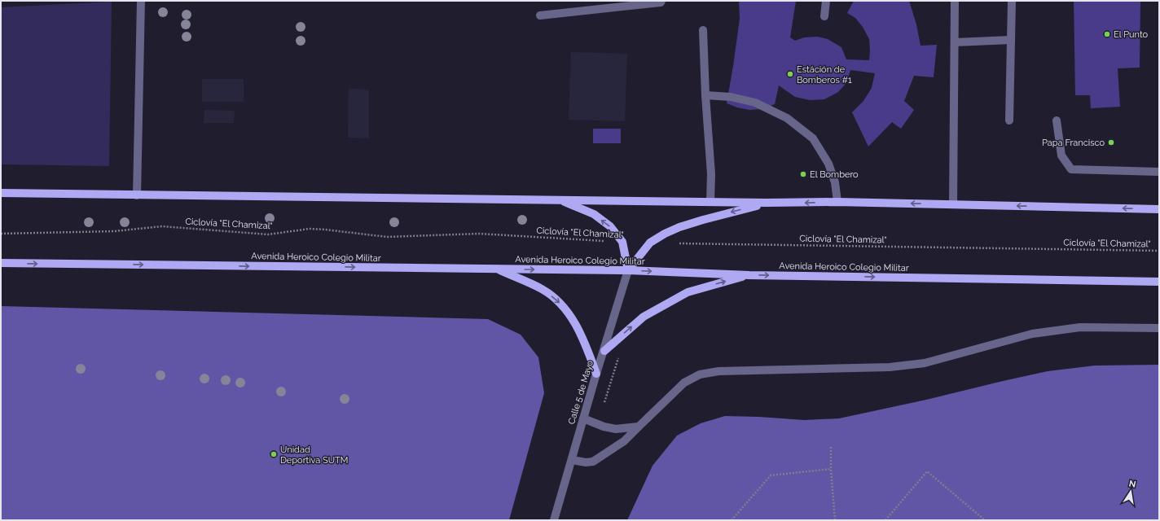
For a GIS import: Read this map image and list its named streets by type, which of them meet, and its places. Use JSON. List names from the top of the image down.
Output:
{
  "streets": {
    "main road": ["Avenida Heroico Colegio Militar"],
    "street": ["Calle 5 de Mayo"],
    "path": ["Ciclovía \"El Chamizal\""]
  },
  "crossings": [
    ["Avenida Heroico Colegio Militar", "Calle 5 de Mayo"]
  ],
  "places": [
    "El Punto",
    "Estáción de Bomberos #1",
    "Papa Francisco",
    "El Bombero",
    "Unidad Deportiva SUTM"
  ],
  "north": "top"
}
